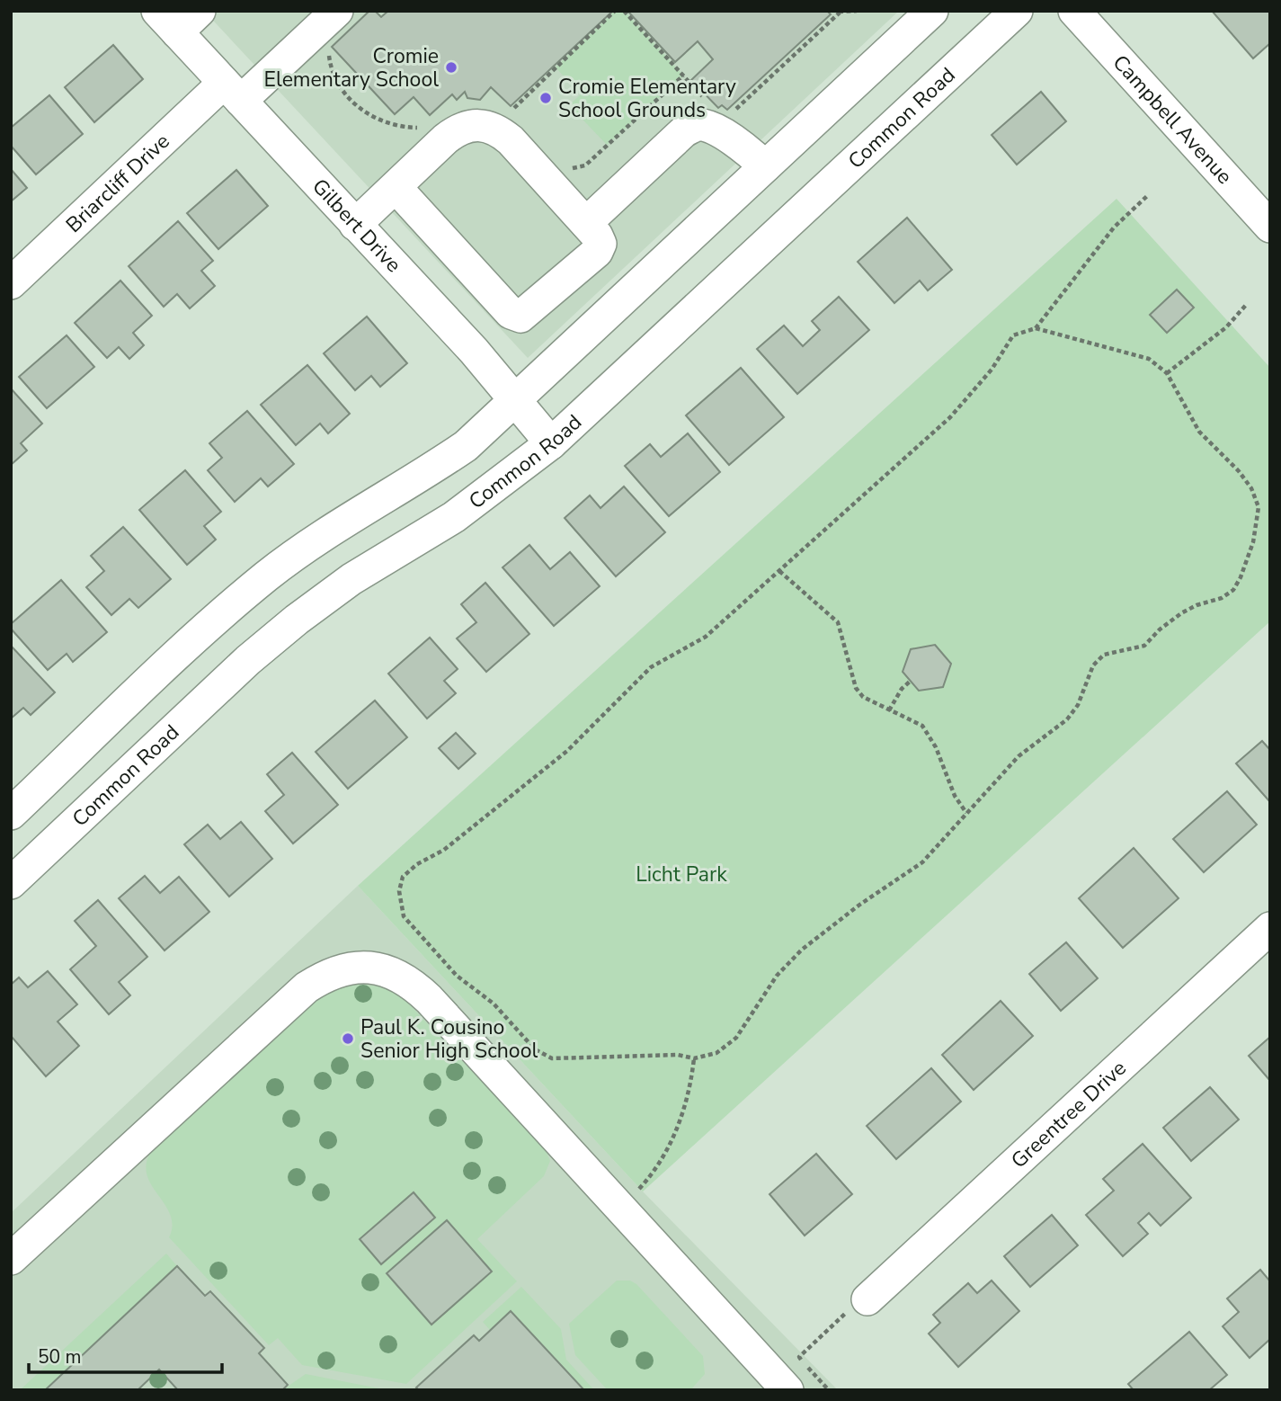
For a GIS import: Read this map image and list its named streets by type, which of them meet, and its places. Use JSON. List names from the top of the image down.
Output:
{
  "streets": {
    "street": [
      "Common Road",
      "Campbell Avenue",
      "Briarcliff Drive",
      "Gilbert Drive",
      "Greentree Drive"
    ]
  },
  "crossings": [
    ["Common Road", "Gilbert Drive"],
    ["Briarcliff Drive", "Gilbert Drive"]
  ],
  "parks": ["Licht Park"],
  "places": ["Cromie Elementary School", "Cromie Elementary School Grounds", "Paul K. Cousino Senior High School"],
  "scale_bar": "50 m"
}
